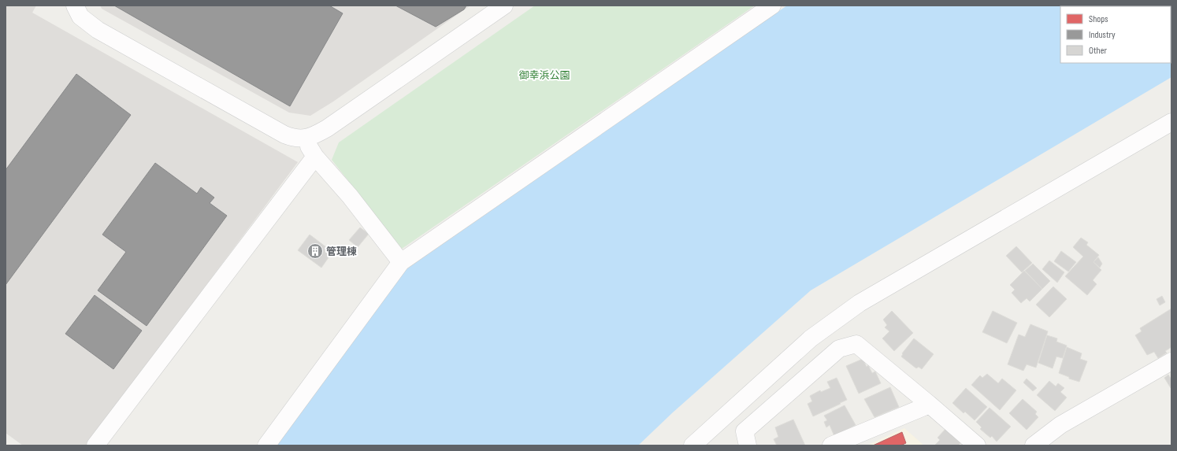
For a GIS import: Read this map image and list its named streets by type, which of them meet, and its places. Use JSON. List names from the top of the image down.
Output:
{
  "parks": ["御幸浜公園"],
  "places": {
    "building": ["管理棟"]
  },
  "legend": ["Shops", "Industry", "Other"]
}
